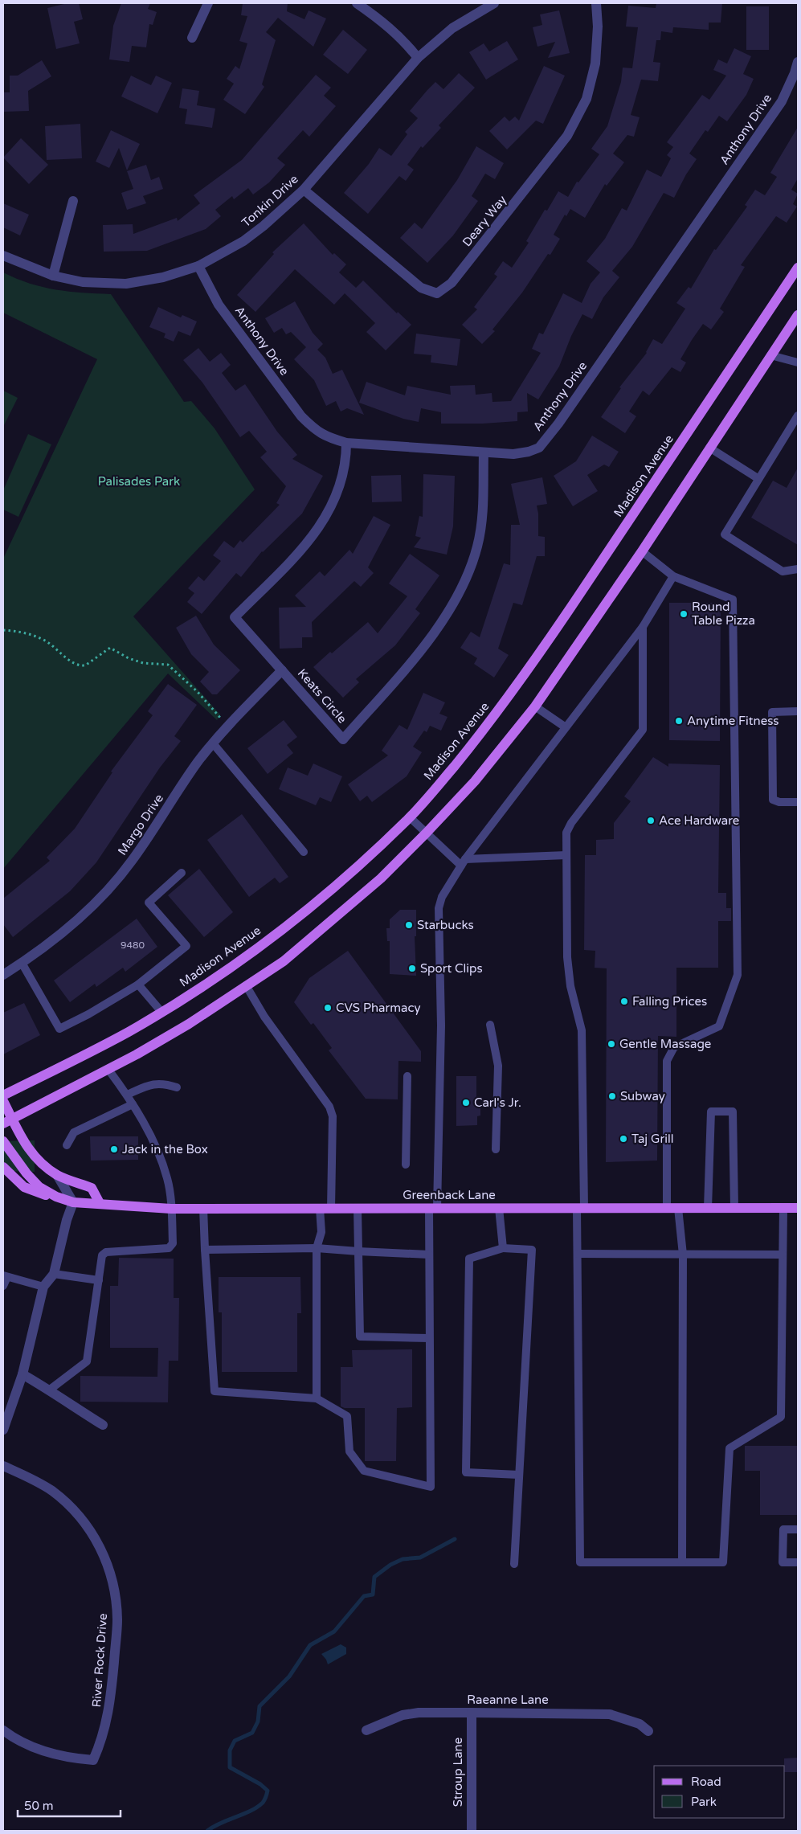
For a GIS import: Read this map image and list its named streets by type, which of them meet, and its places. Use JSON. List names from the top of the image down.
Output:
{
  "streets": {
    "main road": ["Madison Avenue", "Greenback Lane"],
    "street": [
      "Anthony Drive",
      "Tonkin Drive",
      "Deary Way",
      "Keats Circle",
      "Margo Drive",
      "River Rock Drive",
      "Raeanne Lane",
      "Stroup Lane"
    ]
  },
  "crossings": [
    ["Anthony Drive", "Tonkin Drive"],
    ["Anthony Drive", "Keats Circle"],
    ["Tonkin Drive", "Deary Way"],
    ["Keats Circle", "Margo Drive"],
    ["Raeanne Lane", "Stroup Lane"]
  ],
  "parks": ["Palisades Park"],
  "places": [
    "Round Table Pizza",
    "Anytime Fitness",
    "Ace Hardware",
    "Starbucks",
    "Sport Clips",
    "Falling Prices",
    "CVS Pharmacy",
    "Gentle Massage",
    "Subway",
    "Carl's Jr.",
    "Taj Grill",
    "Jack in the Box"
  ],
  "house_numbers": ["9480"],
  "legend": ["Road", "Park"],
  "scale_bar": "50 m"
}
